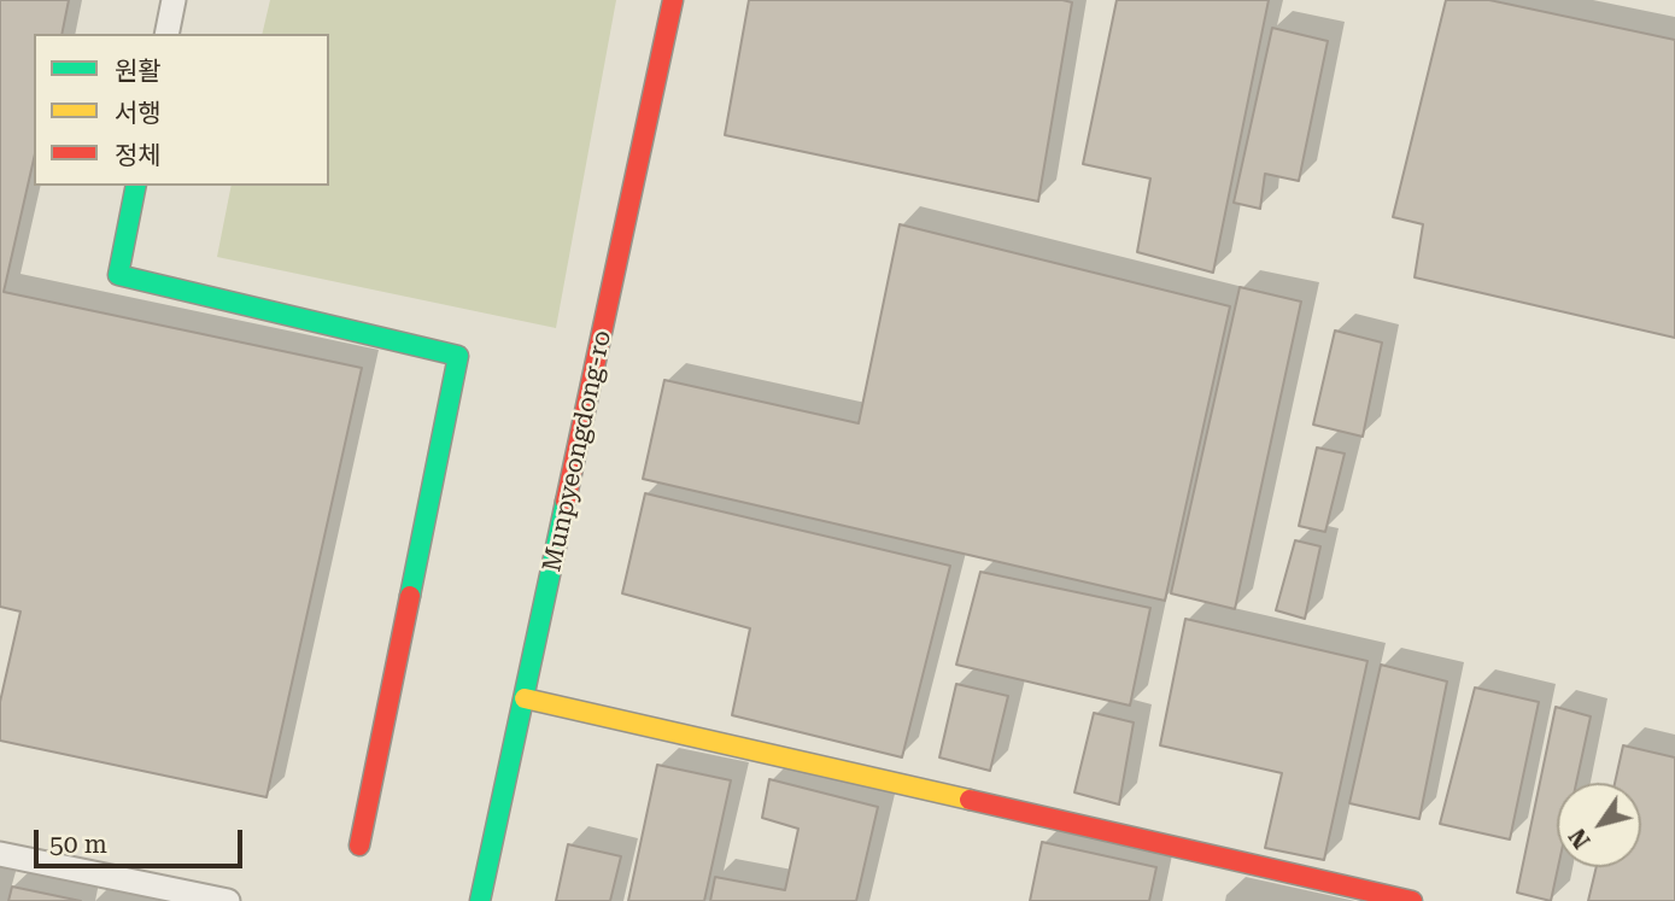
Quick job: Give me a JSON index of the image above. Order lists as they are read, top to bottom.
{
  "streets": {
    "street": ["Munpyeongdong-ro"]
  },
  "legend": ["원활", "서행", "정체"],
  "scale_bar": "50 m",
  "north": "bottom left"
}
